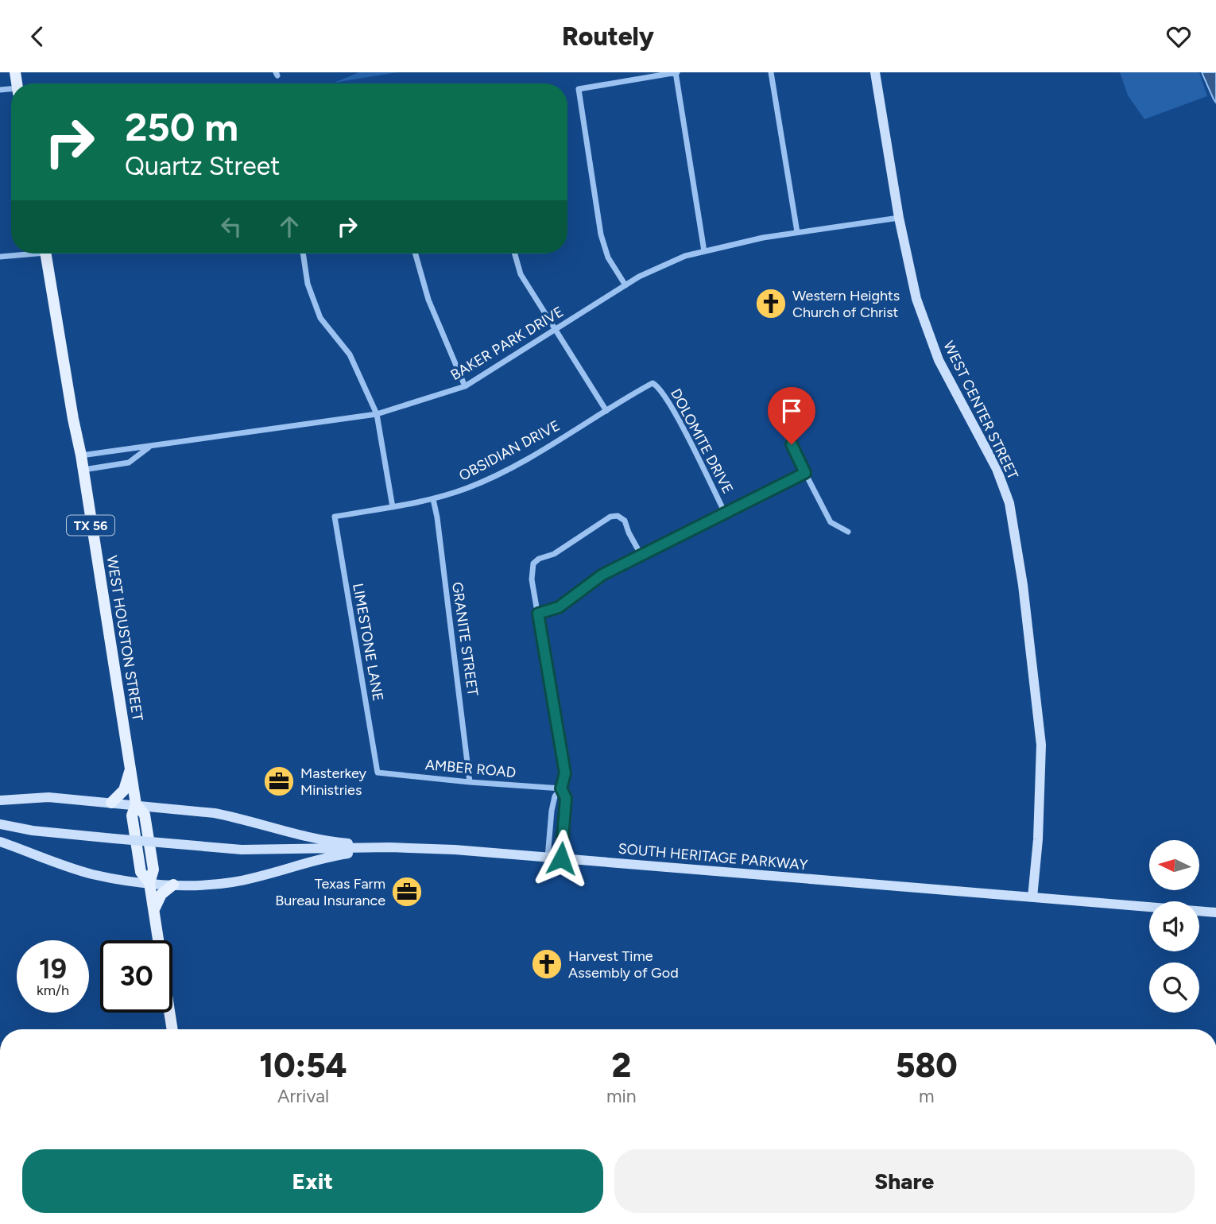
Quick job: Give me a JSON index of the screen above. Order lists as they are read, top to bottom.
{
  "streets": {
    "main road": [
      "WEST CENTER STREET",
      "TX 56",
      "WEST HOUSTON STREET",
      "SOUTH HERITAGE PARKWAY"
    ],
    "street": [
      "BAKER PARK DRIVE",
      "DOLOMITE DRIVE",
      "OBSIDIAN DRIVE",
      "GRANITE STREET",
      "LIMESTONE LANE",
      "AMBER ROAD"
    ]
  },
  "crossings": [
    ["BAKER PARK DRIVE", "WEST CENTER STREET"],
    ["BAKER PARK DRIVE", "WEST HOUSTON STREET"],
    ["WEST CENTER STREET", "SOUTH HERITAGE PARKWAY"],
    ["DOLOMITE DRIVE", "OBSIDIAN DRIVE"],
    ["OBSIDIAN DRIVE", "GRANITE STREET"],
    ["OBSIDIAN DRIVE", "LIMESTONE LANE"],
    ["GRANITE STREET", "AMBER ROAD"],
    ["LIMESTONE LANE", "AMBER ROAD"]
  ],
  "places": {
    "church": ["Western Heights Church of Christ", "Harvest Time Assembly of God"],
    "office": ["Masterkey Ministries", "Texas Farm Bureau Insurance"]
  },
  "north": "left",
  "page": {
    "header": "Routely",
    "turn": ["250 m", "Quartz Street"],
    "speed": "19 km/h",
    "limit": "30",
    "eta": [
      "10:54",
      "Arrival",
      "2",
      "min",
      "580",
      "m"
    ],
    "buttons": ["Exit", "Share"]
  }
}
